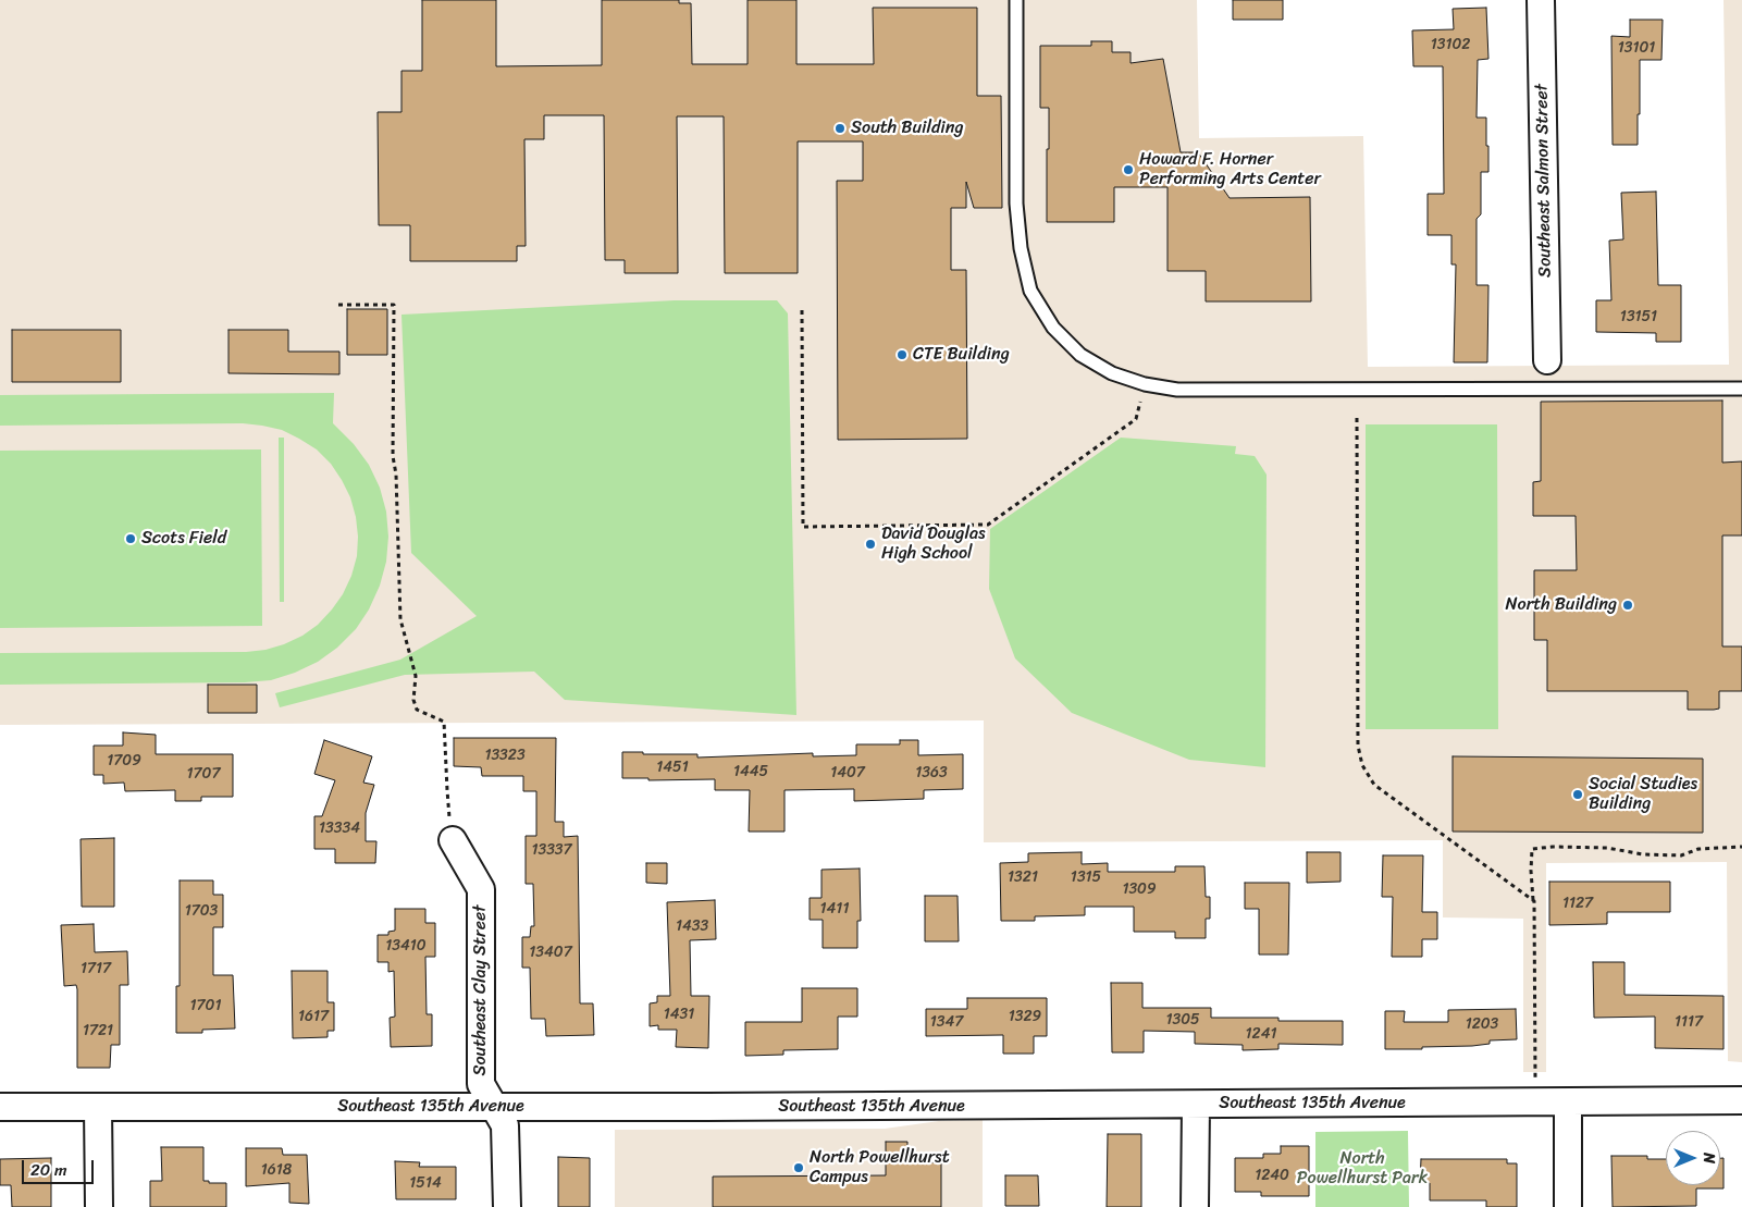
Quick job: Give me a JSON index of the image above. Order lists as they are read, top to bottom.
{
  "streets": {
    "street": ["Southeast Salmon Street", "Southeast Clay Street", "Southeast 135th Avenue"]
  },
  "crossings": [
    ["Southeast Clay Street", "Southeast 135th Avenue"]
  ],
  "parks": ["North Powellhurst Park"],
  "places": [
    "South Building",
    "Howard F. Horner Performing Arts Center",
    "CTE Building",
    "Scots Field",
    "David Douglas High School",
    "North Building",
    "Social Studies Building",
    "North Powellhurst Campus"
  ],
  "house_numbers": [
    "13102",
    "13101",
    "13151",
    "13323",
    "1709",
    "1451",
    "1445",
    "1407",
    "1363",
    "1707",
    "13334",
    "13337",
    "1321",
    "1315",
    "1309",
    "1127",
    "1411",
    "1703",
    "1433",
    "13410",
    "13407",
    "1717",
    "1701",
    "1431",
    "1617",
    "1329",
    "1305",
    "1347",
    "1117",
    "1203",
    "1721",
    "1241",
    "1618",
    "1240",
    "1514"
  ],
  "scale_bar": "20 m",
  "north": "right"
}
